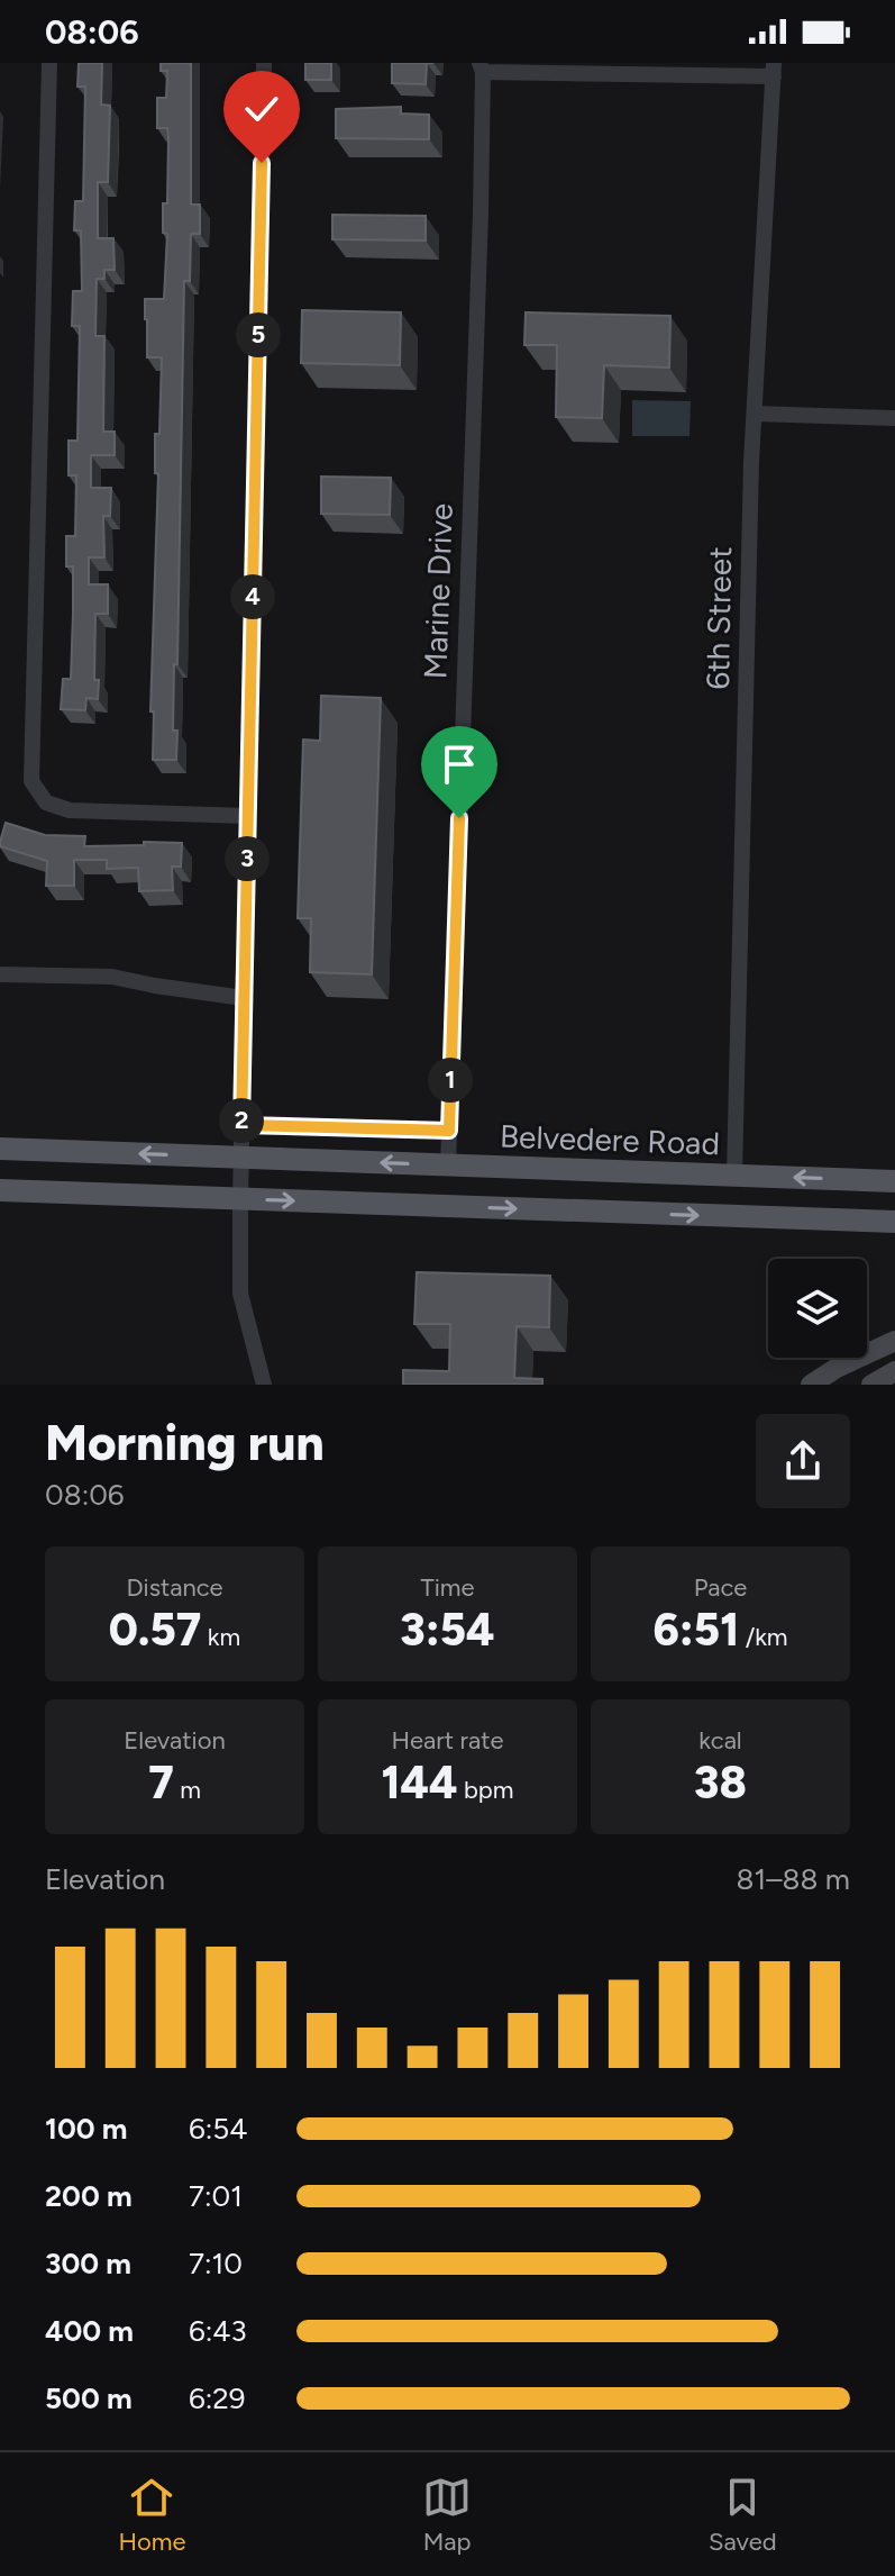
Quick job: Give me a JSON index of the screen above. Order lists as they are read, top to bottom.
{
  "streets": {
    "main road": ["Belvedere Road"],
    "street": ["Marine Drive", "6th Street"]
  },
  "crossings": [
    ["Marine Drive", "6th Street"],
    ["Marine Drive", "Belvedere Road"],
    ["6th Street", "Belvedere Road"]
  ],
  "page": {
    "status": "08:06",
    "pins": [
      "5",
      "4",
      "3",
      "1",
      "2"
    ],
    "heading": ["Morning run", "08:06"],
    "stats": [
      ["Distance", "0.57 km"],
      ["Time", "3:54"],
      ["Pace", "6:51 /km"],
      ["Elevation", "7 m"],
      ["Heart rate", "144 bpm"],
      ["kcal", "38"]
    ],
    "chart": ["Elevation", "81–88 m"],
    "list": [
      {
        "name": "100 m",
        "note": "6:54"
      },
      {
        "name": "200 m",
        "note": "7:01"
      },
      {
        "name": "300 m",
        "note": "7:10"
      },
      {
        "name": "400 m",
        "note": "6:43"
      },
      {
        "name": "500 m",
        "note": "6:29"
      }
    ],
    "tabs": ["Home", "Map", "Saved"]
  }
}
